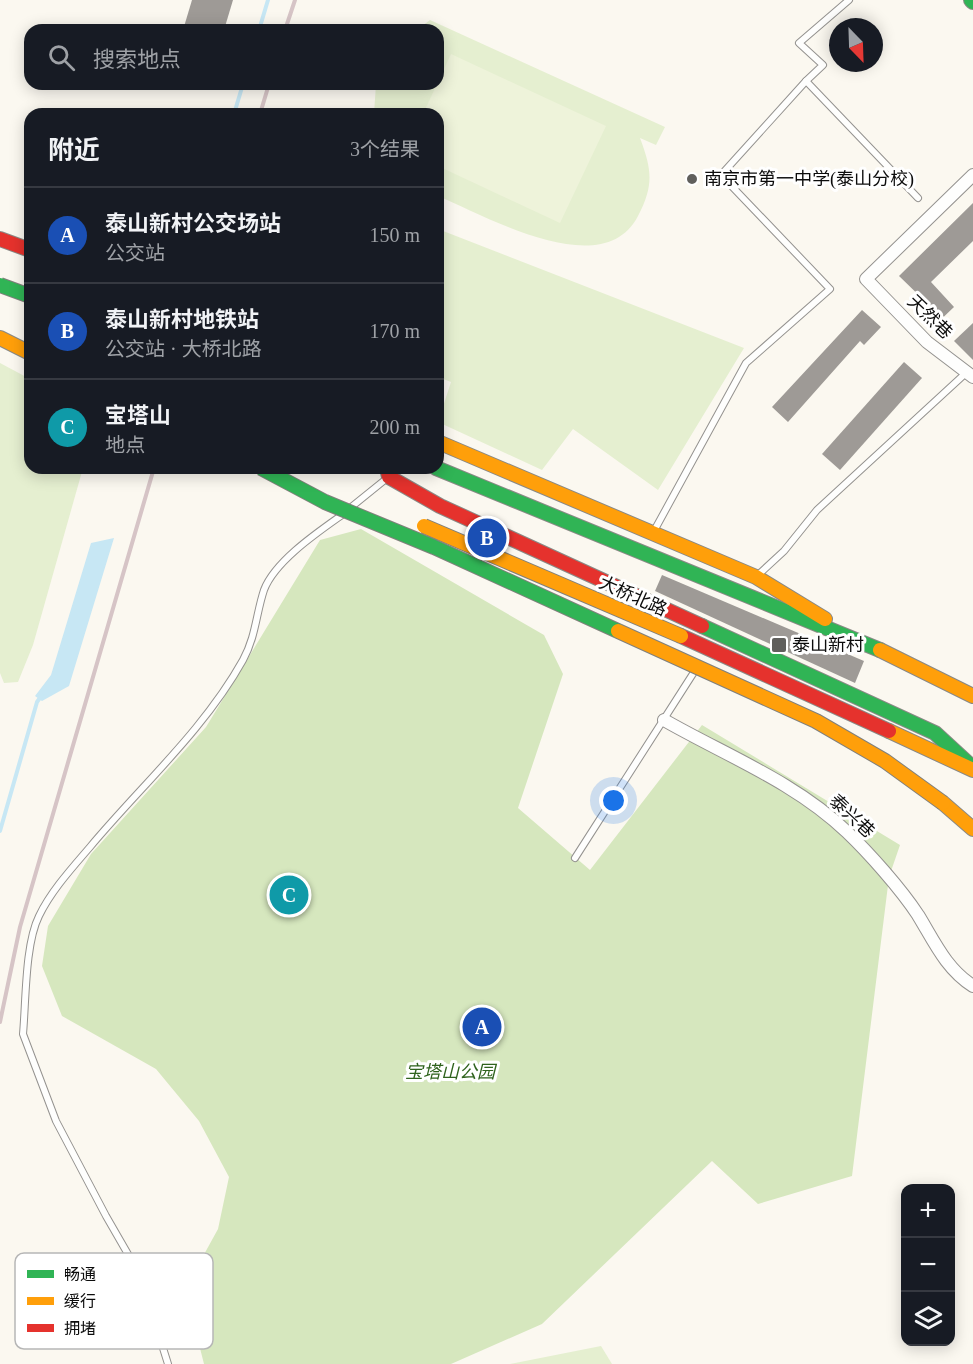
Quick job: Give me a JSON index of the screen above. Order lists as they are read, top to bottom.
{
  "streets": {
    "main road": ["大桥北路"],
    "street": ["天然巷", "泰兴巷"]
  },
  "parks": ["宝塔山公园"],
  "places": {
    "other": ["南京市第一中学(泰山分校)"],
    "transit": ["泰山新村"]
  },
  "legend": ["畅通", "缓行", "拥堵"],
  "north": "bottom right",
  "page": {
    "search": "搜索地点",
    "heading": ["附近", "3个结果"],
    "list": [
      {
        "mark": "A",
        "name": "泰山新村公交场站",
        "note": "公交站",
        "value": "150 m"
      },
      {
        "mark": "B",
        "name": "泰山新村地铁站",
        "note": "公交站 · 大桥北路",
        "value": "170 m"
      },
      {
        "mark": "C",
        "name": "宝塔山",
        "note": "地点",
        "value": "200 m"
      }
    ],
    "pins": ["B", "C", "A"],
    "map_buttons": ["+", "−"]
  }
}
